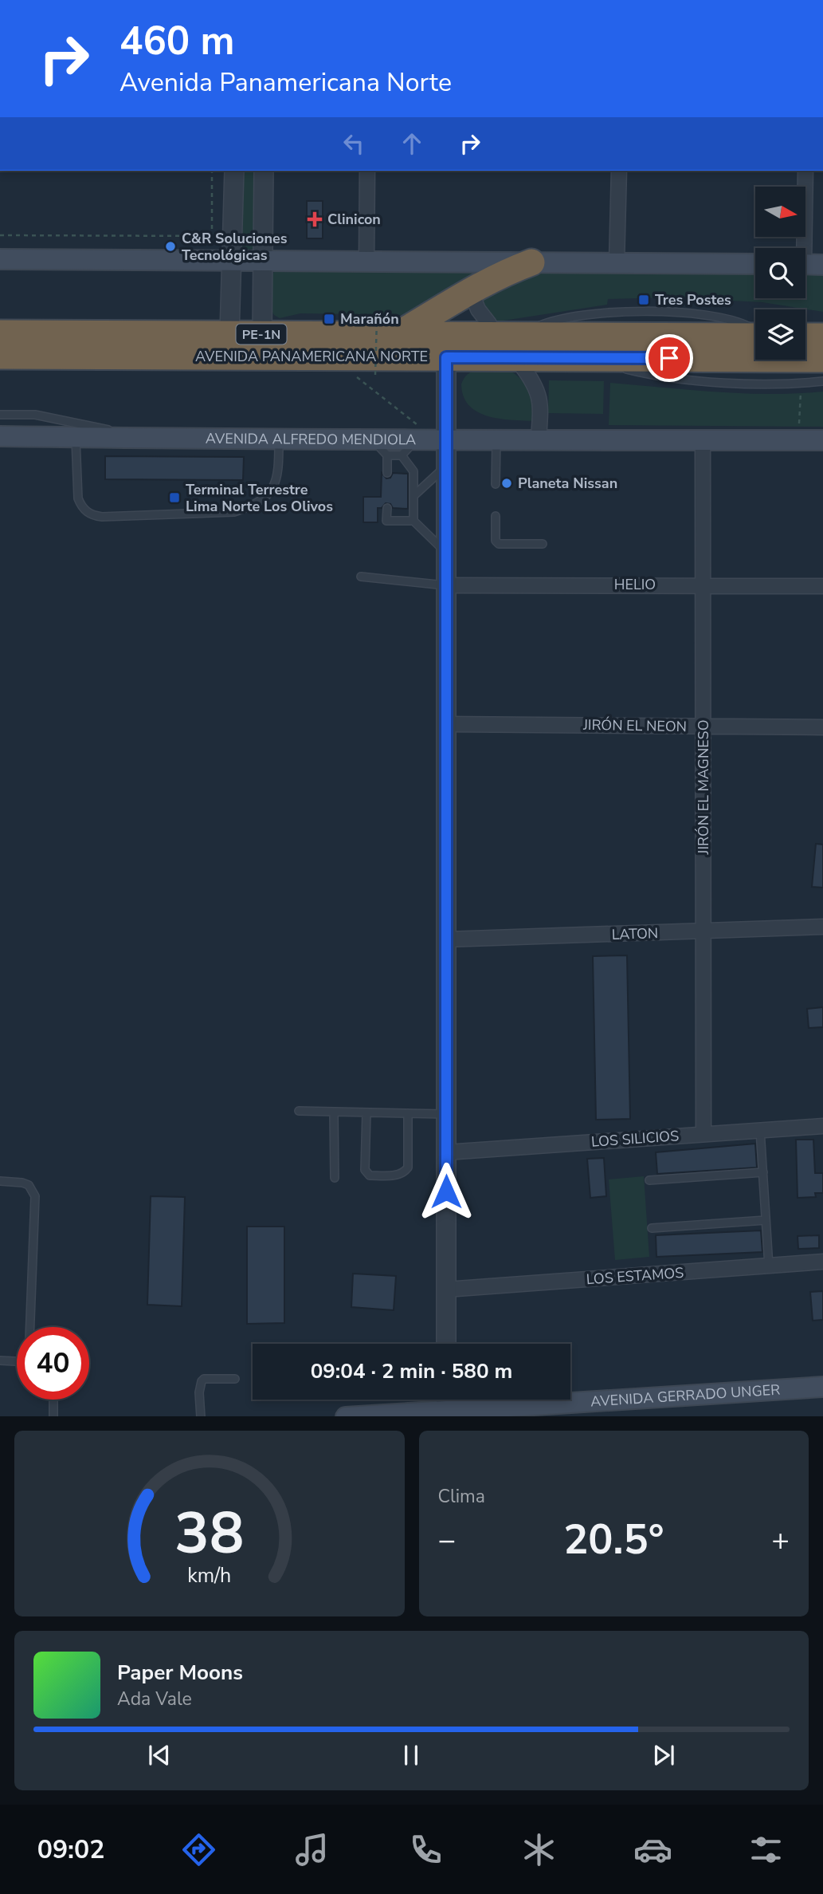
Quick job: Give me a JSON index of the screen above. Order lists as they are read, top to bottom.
{
  "streets": {
    "highway": ["PE-1N", "AVENIDA PANAMERICANA NORTE"],
    "main road": ["AVENIDA ALFREDO MENDIOLA", "AVENIDA GERRADO UNGER"],
    "street": [
      "HELIO",
      "JIRÓN EL NEON",
      "JIRÓN EL MAGNESO",
      "LATON",
      "LOS SILICIOS",
      "LOS ESTAMOS"
    ]
  },
  "crossings": [
    ["AVENIDA ALFREDO MENDIOLA", "JIRÓN EL MAGNESO"],
    ["HELIO", "JIRÓN EL MAGNESO"],
    ["JIRÓN EL NEON", "JIRÓN EL MAGNESO"],
    ["JIRÓN EL MAGNESO", "LATON"],
    ["JIRÓN EL MAGNESO", "LOS SILICIOS"]
  ],
  "places": {
    "health": ["Clinicon"],
    "other": ["C&R Soluciones Tecnológicas", "Planeta Nissan"],
    "transit": ["Tres Postes", "Marañón", "Terminal Terrestre Lima Norte Los Olivos"]
  },
  "north": "right",
  "page": {
    "turn": ["460 m", "Avenida Panamericana Norte"],
    "limit": "40",
    "trip": "09:04 · 2 min · 580 m",
    "tile": "Clima",
    "heat": ["−", "20.5°", "+"],
    "song": ["Paper Moons", "Ada Vale"],
    "tabs": "09:02",
    "gauge": ["38", "km/h"]
  }
}
